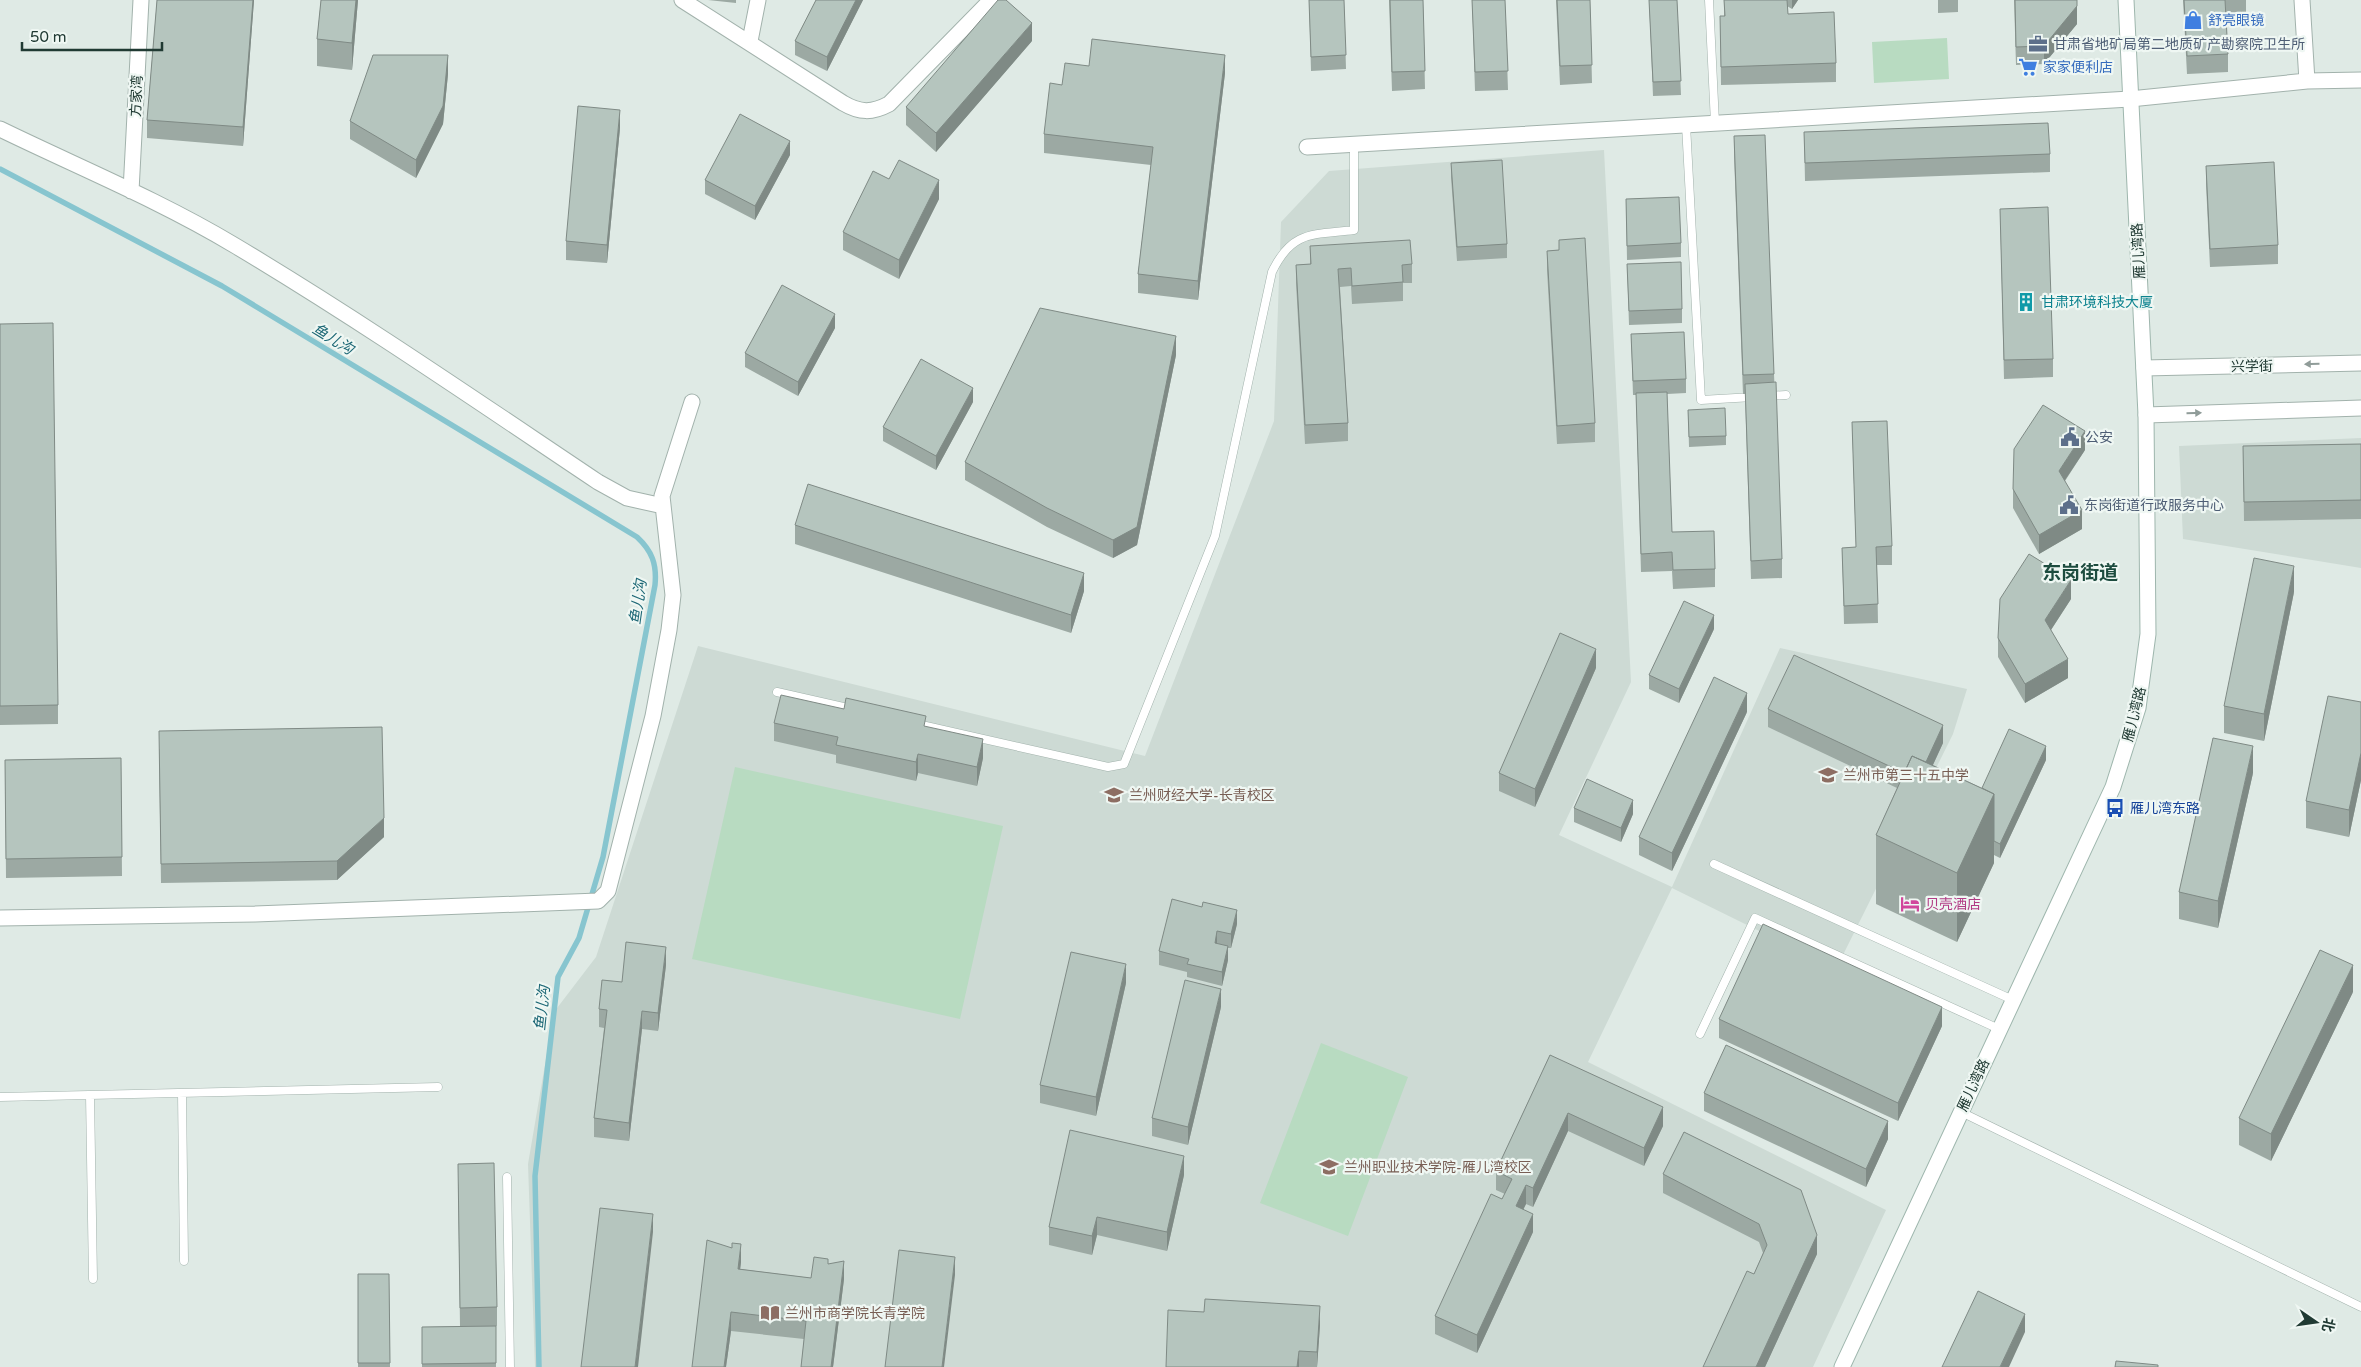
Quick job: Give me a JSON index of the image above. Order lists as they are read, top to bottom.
{
  "streets": {
    "street": ["方家湾", "雁儿湾路", "兴学街"]
  },
  "crossings": [
    ["雁儿湾路", "兴学街"]
  ],
  "districts": ["东岗街道"],
  "water": ["鱼儿沟"],
  "places": {
    "shop": ["舒亮眼镜"],
    "office": ["甘肃省地矿局第二地质矿产勘察院卫生所"],
    "supermarket": ["家家便利店"],
    "building": ["甘肃环境科技大厦"],
    "public building": ["公安", "东岗街道行政服务中心"],
    "school or university": ["兰州市第三十五中学", "兰州财经大学-长青校区", "兰州职业技术学院-雁儿湾校区"],
    "bus stop": ["雁儿湾东路"],
    "hotel": ["贝壳酒店"],
    "library": ["兰州市商学院长青学院"]
  },
  "scale_bar": "50 m",
  "north": "right"
}
